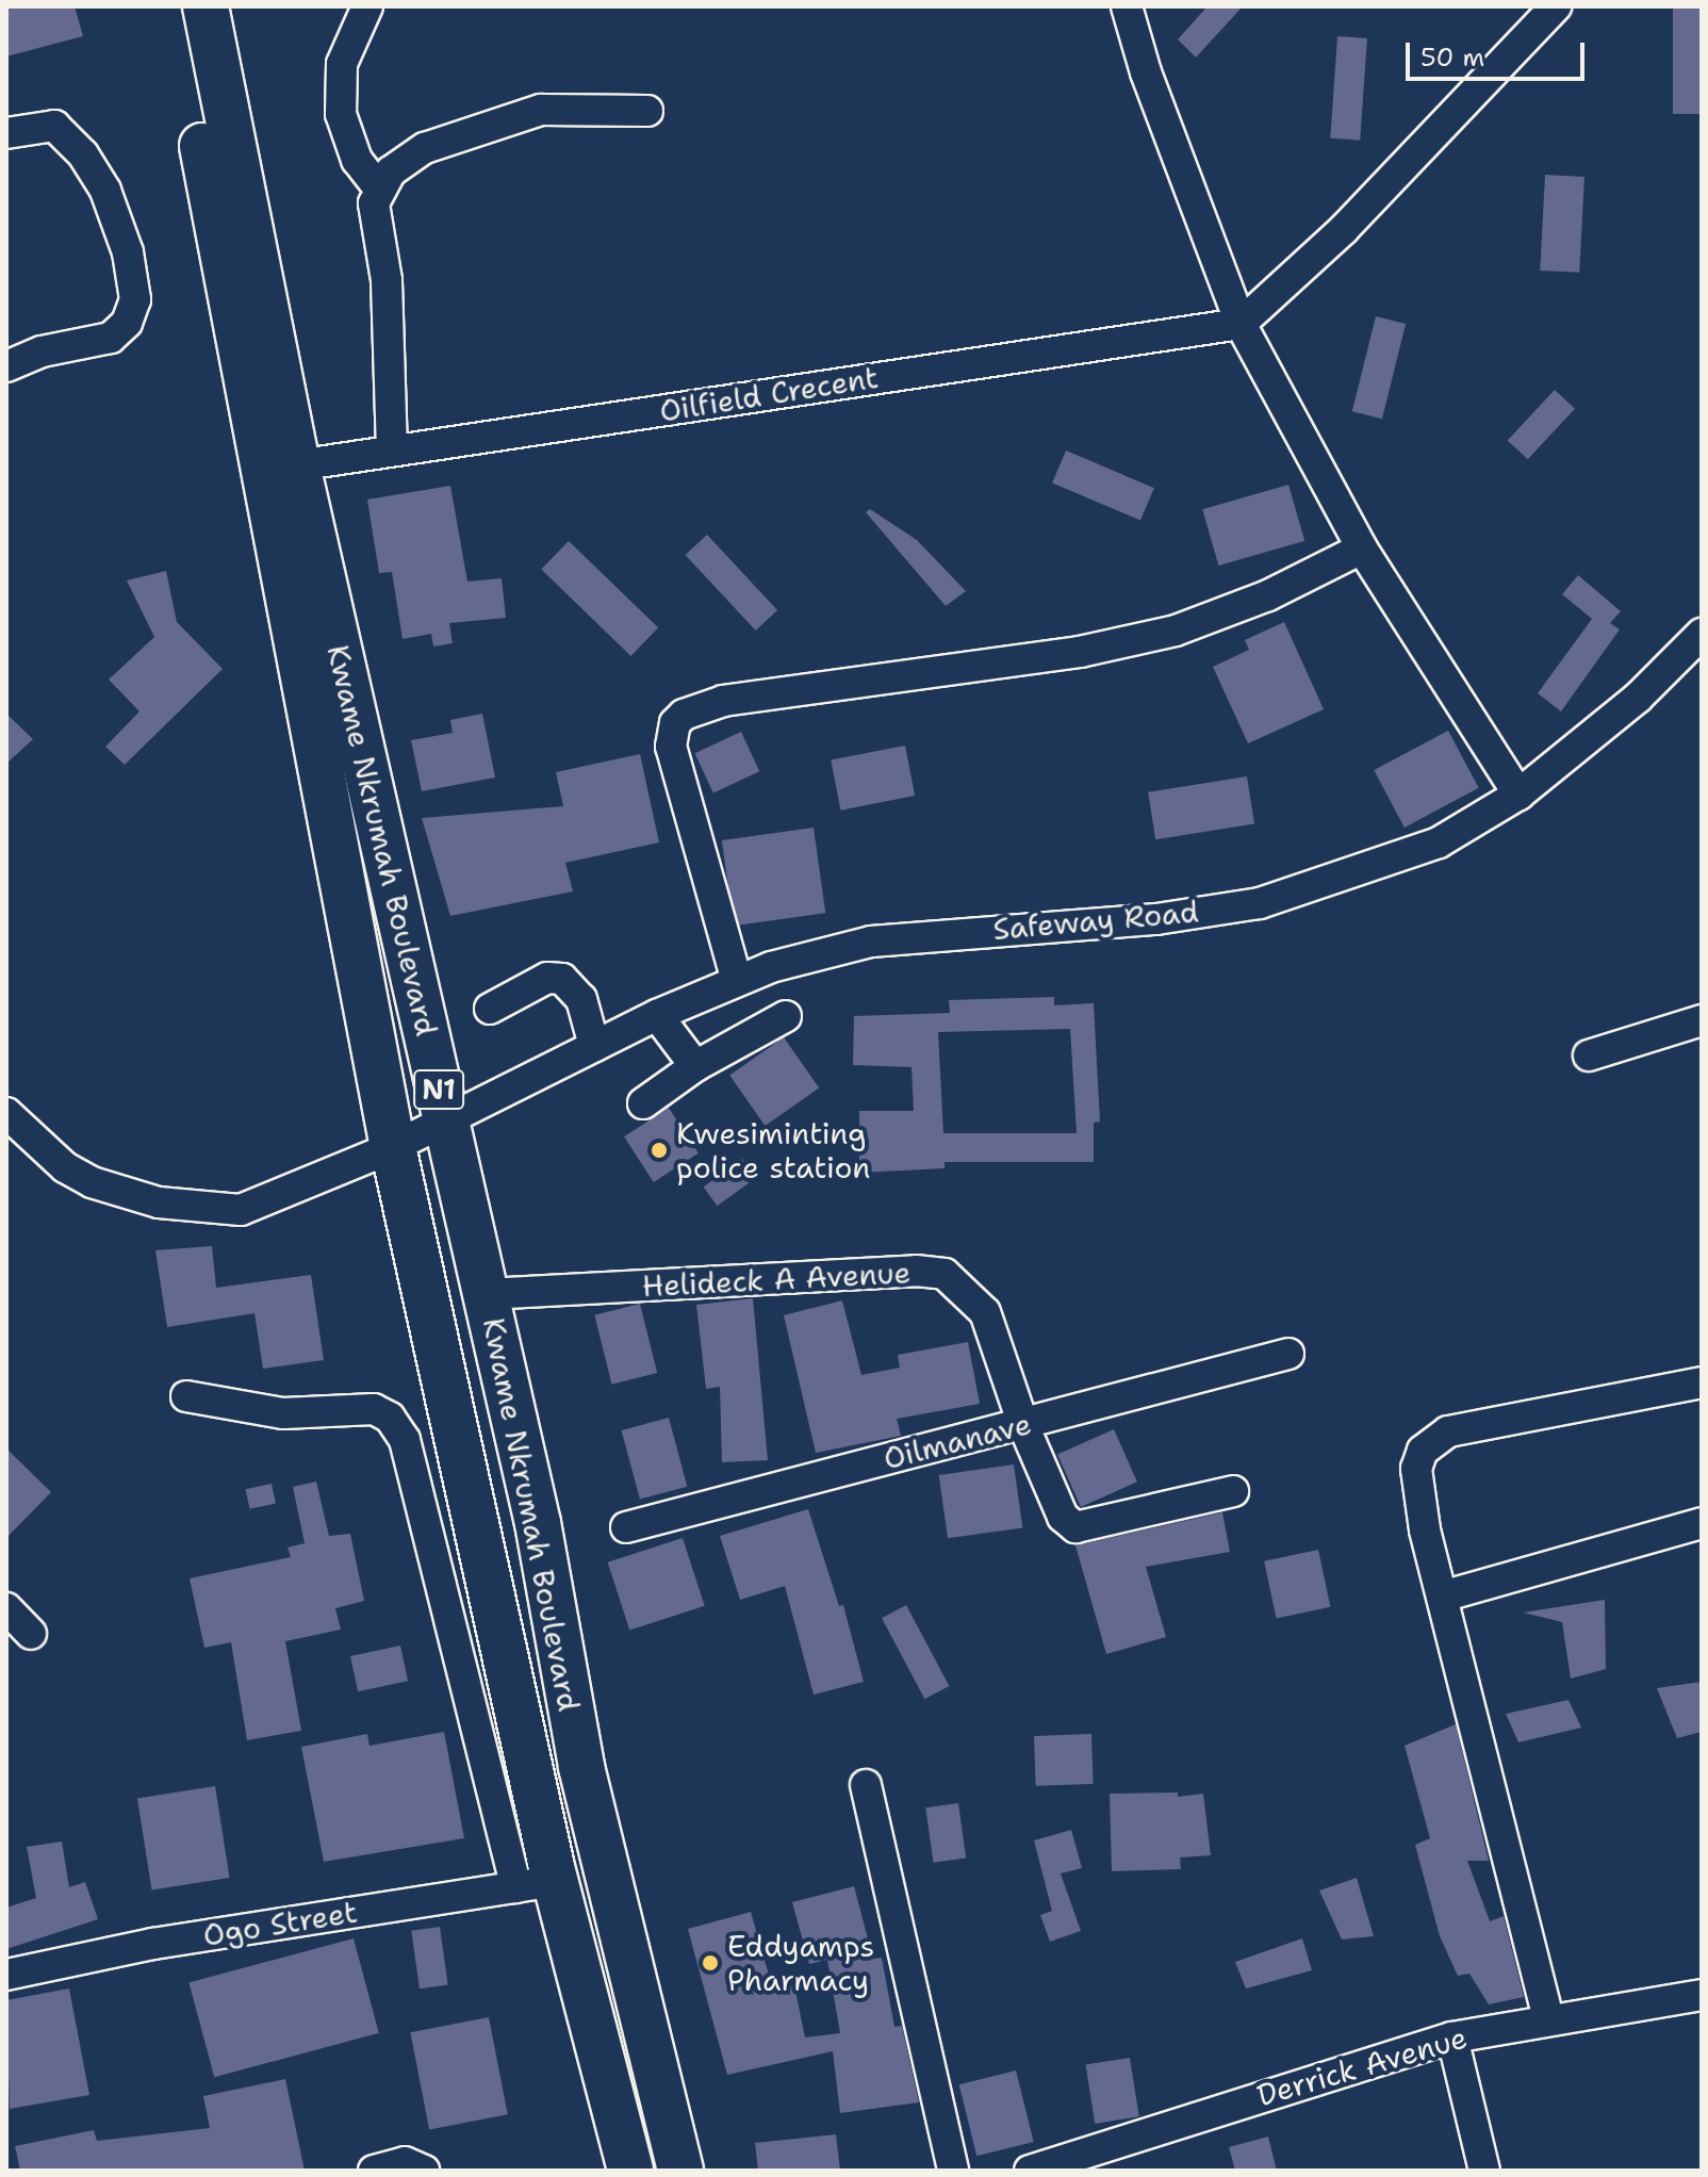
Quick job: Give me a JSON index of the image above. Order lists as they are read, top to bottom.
{
  "streets": {
    "highway": ["Kwame Nkrumah Boulevard", "N1"],
    "street": [
      "Oilfield Crecent",
      "Safeway Road",
      "Helideck A Avenue",
      "Oilmanave",
      "Ogo Street",
      "Derrick Avenue"
    ]
  },
  "crossings": [
    ["Oilfield Crecent", "Kwame Nkrumah Boulevard"],
    ["Kwame Nkrumah Boulevard", "Safeway Road"],
    ["Kwame Nkrumah Boulevard", "Helideck A Avenue"],
    ["Kwame Nkrumah Boulevard", "Ogo Street"],
    ["Helideck A Avenue", "Oilmanave"]
  ],
  "places": ["Kwesiminting police station", "Eddyamps Pharmacy"],
  "scale_bar": "50 m"
}
